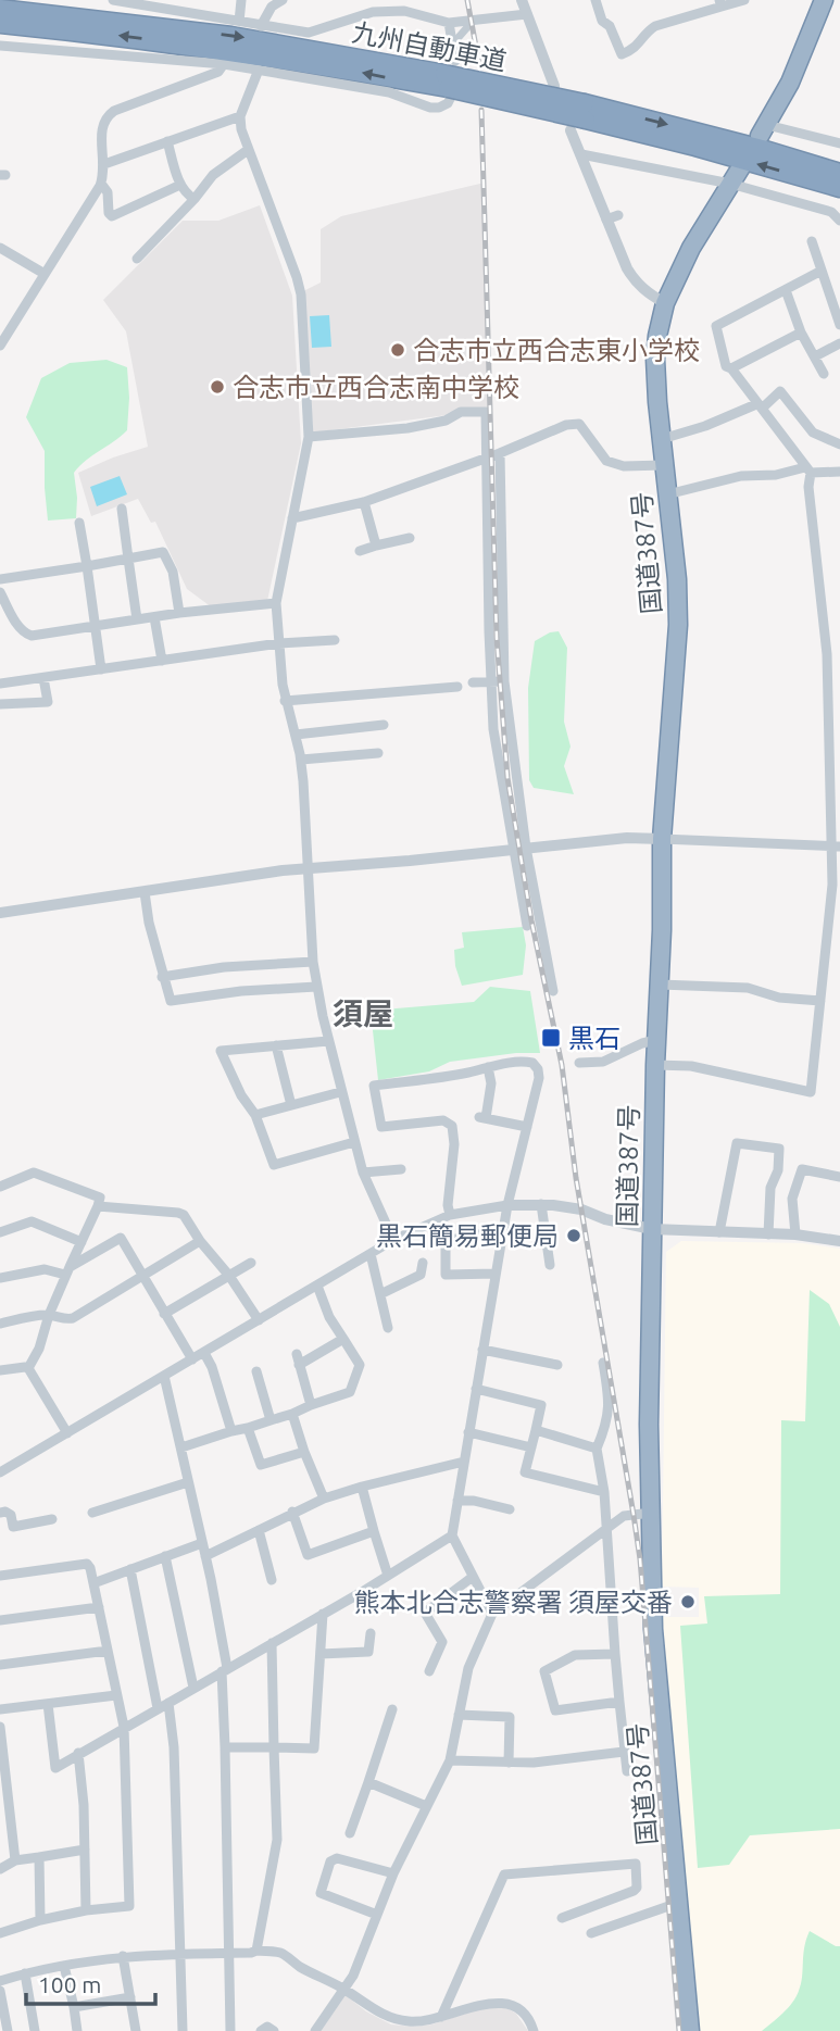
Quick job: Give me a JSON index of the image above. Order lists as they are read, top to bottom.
{
  "streets": {
    "highway": ["九州自動車道", "国道387号"]
  },
  "districts": ["須屋"],
  "places": {
    "other": [
      "合志市立西合志東小学校",
      "合志市立西合志南中学校",
      "黒石簡易郵便局",
      "熊本北合志警察署 須屋交番"
    ],
    "transit": ["黒石"]
  },
  "scale_bar": "100 m"
}
